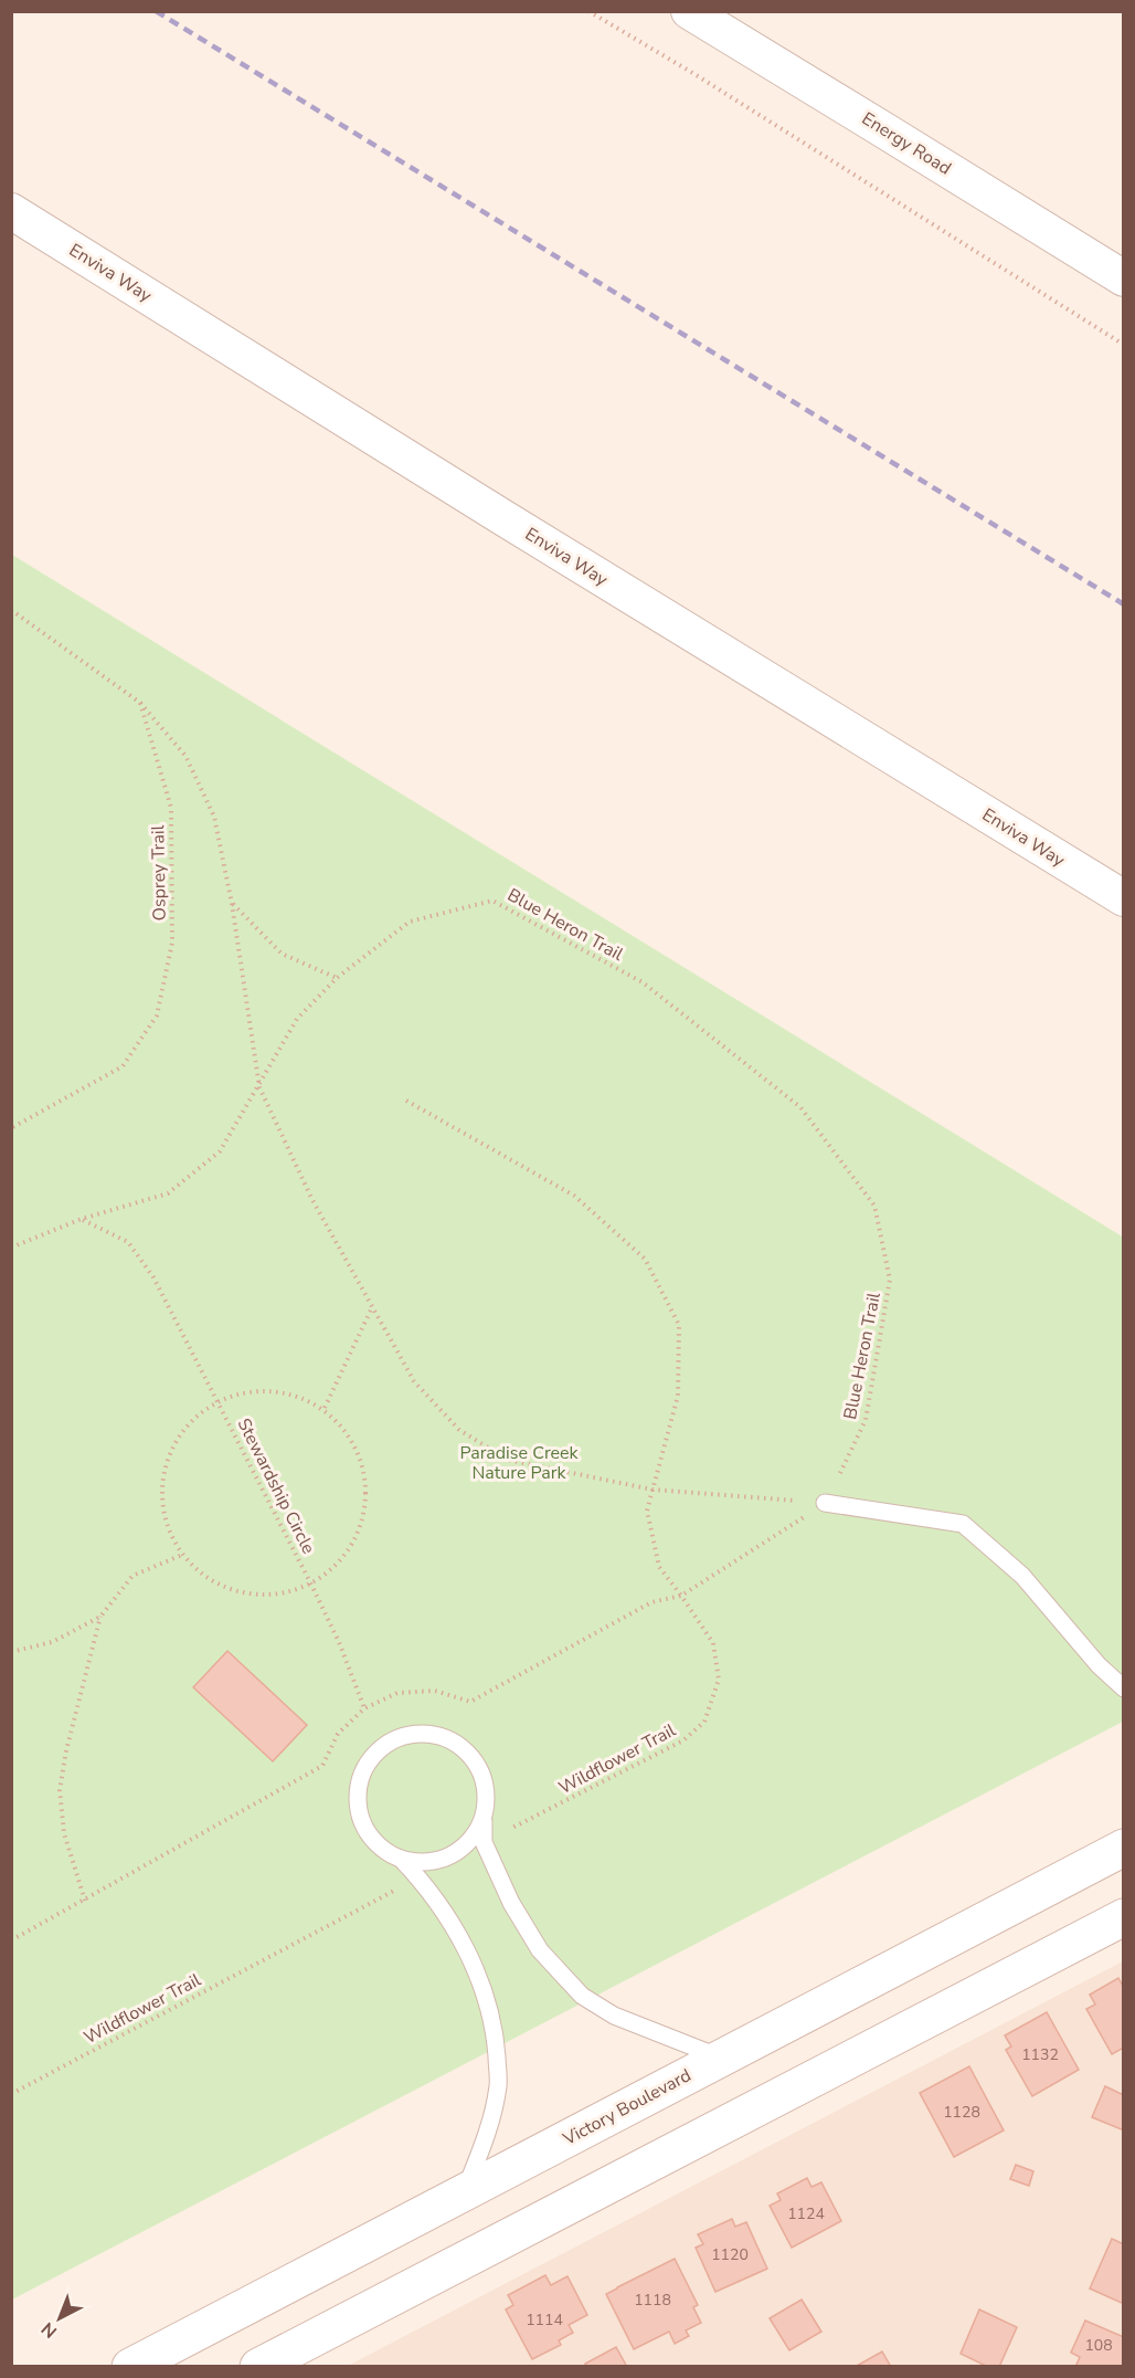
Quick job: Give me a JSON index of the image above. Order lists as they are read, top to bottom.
{
  "streets": {
    "main road": ["Victory Boulevard"],
    "street": ["Energy Road", "Enviva Way"],
    "path": [
      "Osprey Trail",
      "Blue Heron Trail",
      "Stewardship Circle",
      "Wildflower Trail"
    ]
  },
  "crossings": [
    ["Blue Heron Trail", "Stewardship Circle"]
  ],
  "parks": ["Paradise Creek Nature Park"],
  "house_numbers": [
    "1132",
    "1128",
    "1124",
    "1120",
    "1118",
    "1114",
    "108"
  ],
  "north": "bottom left"
}
